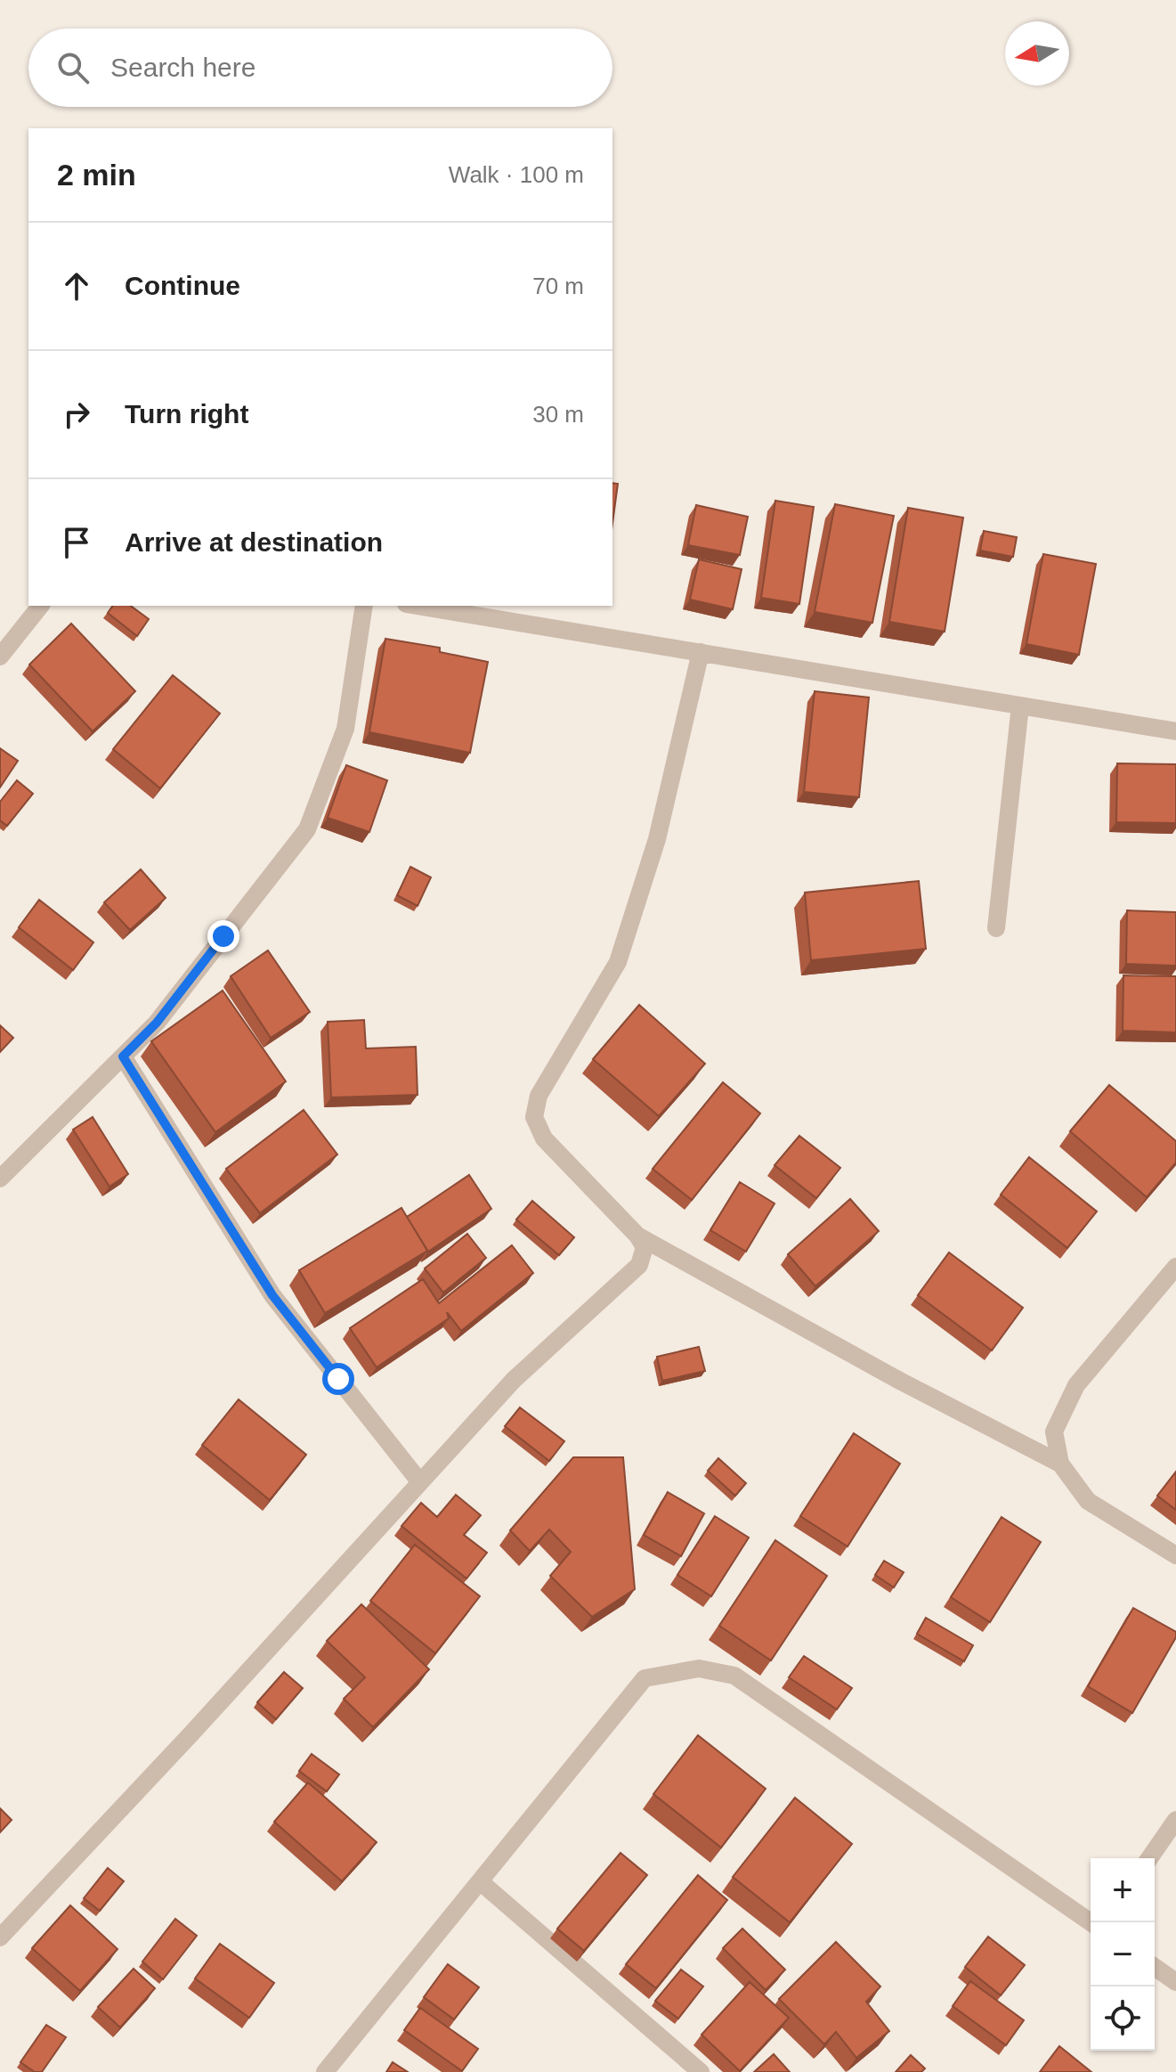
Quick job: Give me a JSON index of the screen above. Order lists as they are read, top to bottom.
{
  "north": "left",
  "page": {
    "search": "Search here",
    "heading": ["2 min", "Walk · 100 m"],
    "list": [
      ["Continue", "70 m"],
      ["Turn right", "30 m"],
      "Arrive at destination"
    ],
    "map_buttons": ["+", "−"]
  }
}
